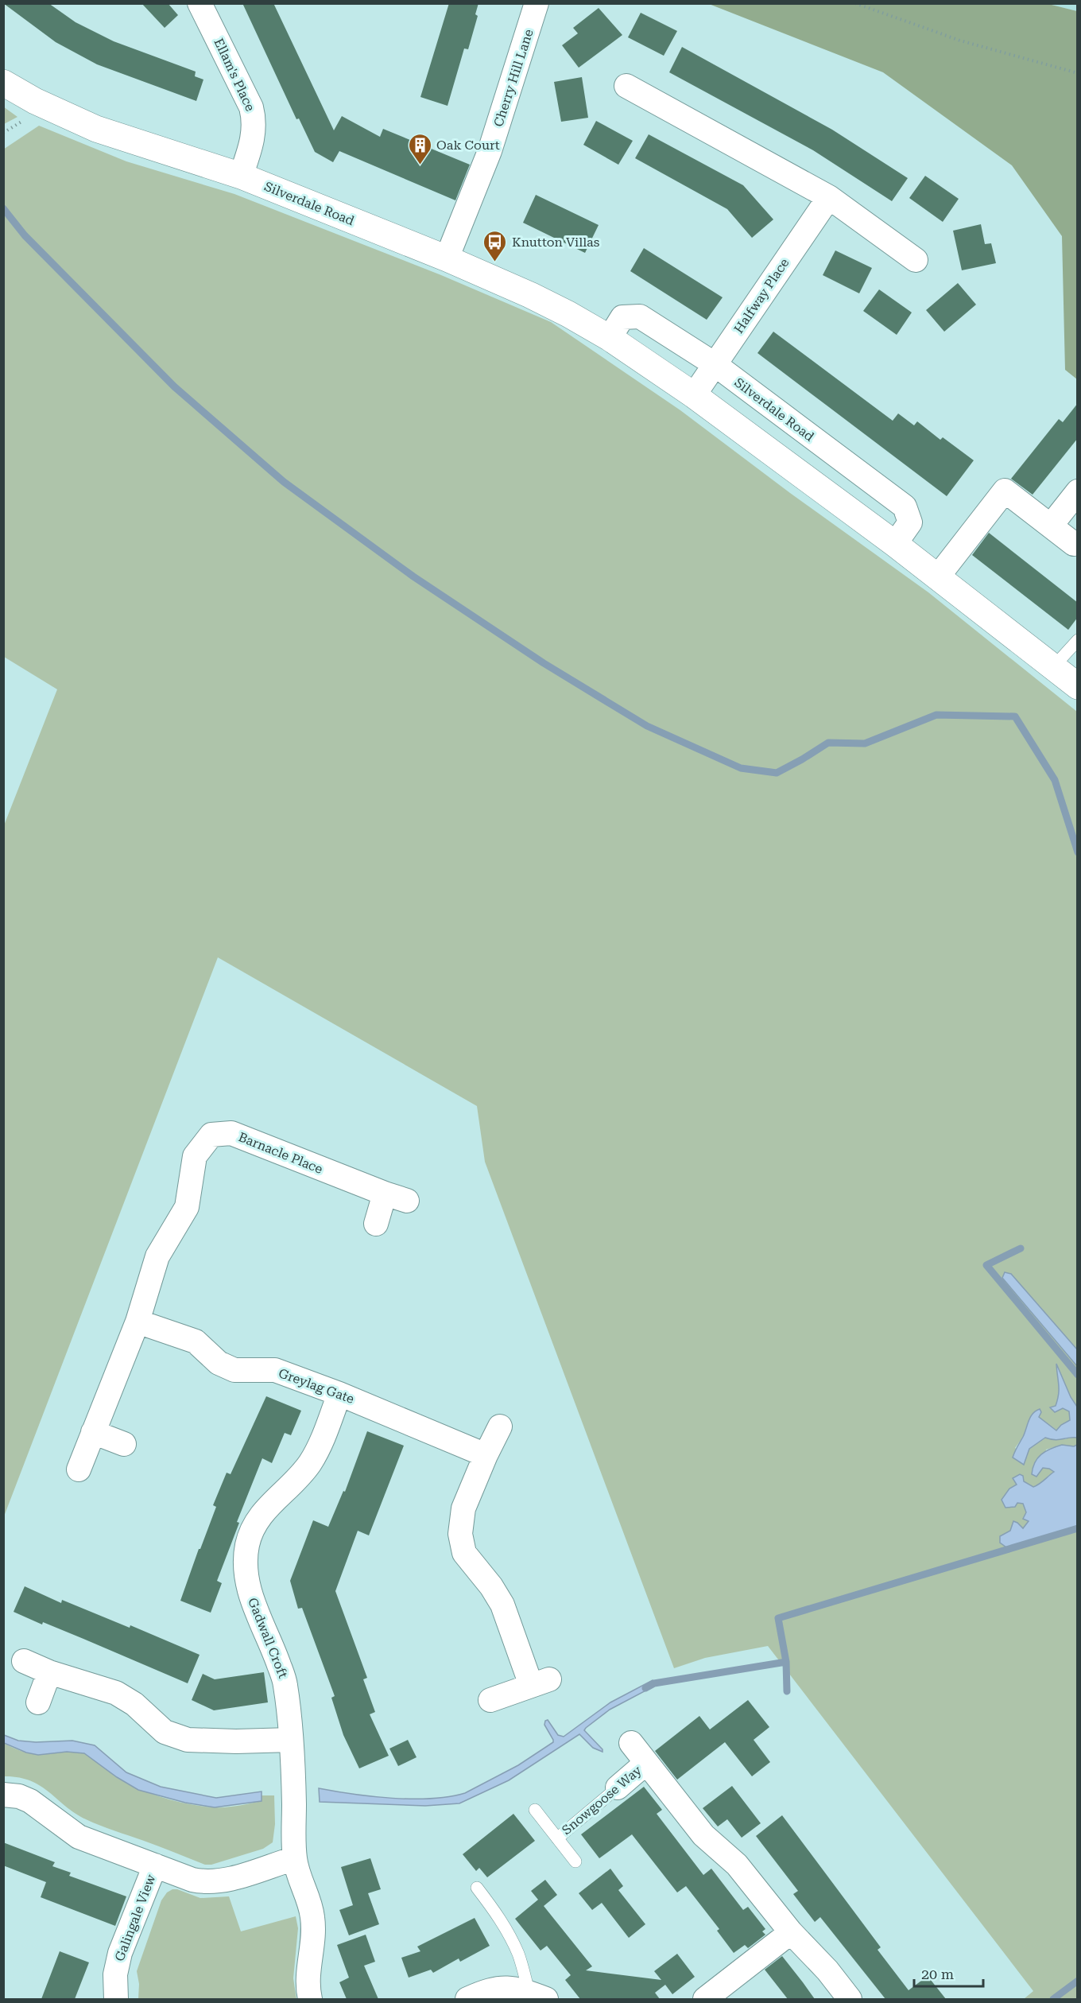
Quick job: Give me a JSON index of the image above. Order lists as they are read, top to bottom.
{
  "streets": {
    "main road": ["Silverdale Road"],
    "street": [
      "Ellam's Place",
      "Cherry Hill Lane",
      "Halfway Place",
      "Barnacle Place",
      "Greylag Gate",
      "Gadwall Croft",
      "Snowgoose Way",
      "Galingale View"
    ]
  },
  "crossings": [
    ["Ellam's Place", "Silverdale Road"],
    ["Cherry Hill Lane", "Silverdale Road"],
    ["Silverdale Road", "Halfway Place"],
    ["Barnacle Place", "Greylag Gate"],
    ["Greylag Gate", "Gadwall Croft"],
    ["Gadwall Croft", "Galingale View"]
  ],
  "places": {
    "building": ["Oak Court"],
    "bus stop": ["Knutton Villas"]
  },
  "scale_bar": "20 m"
}
